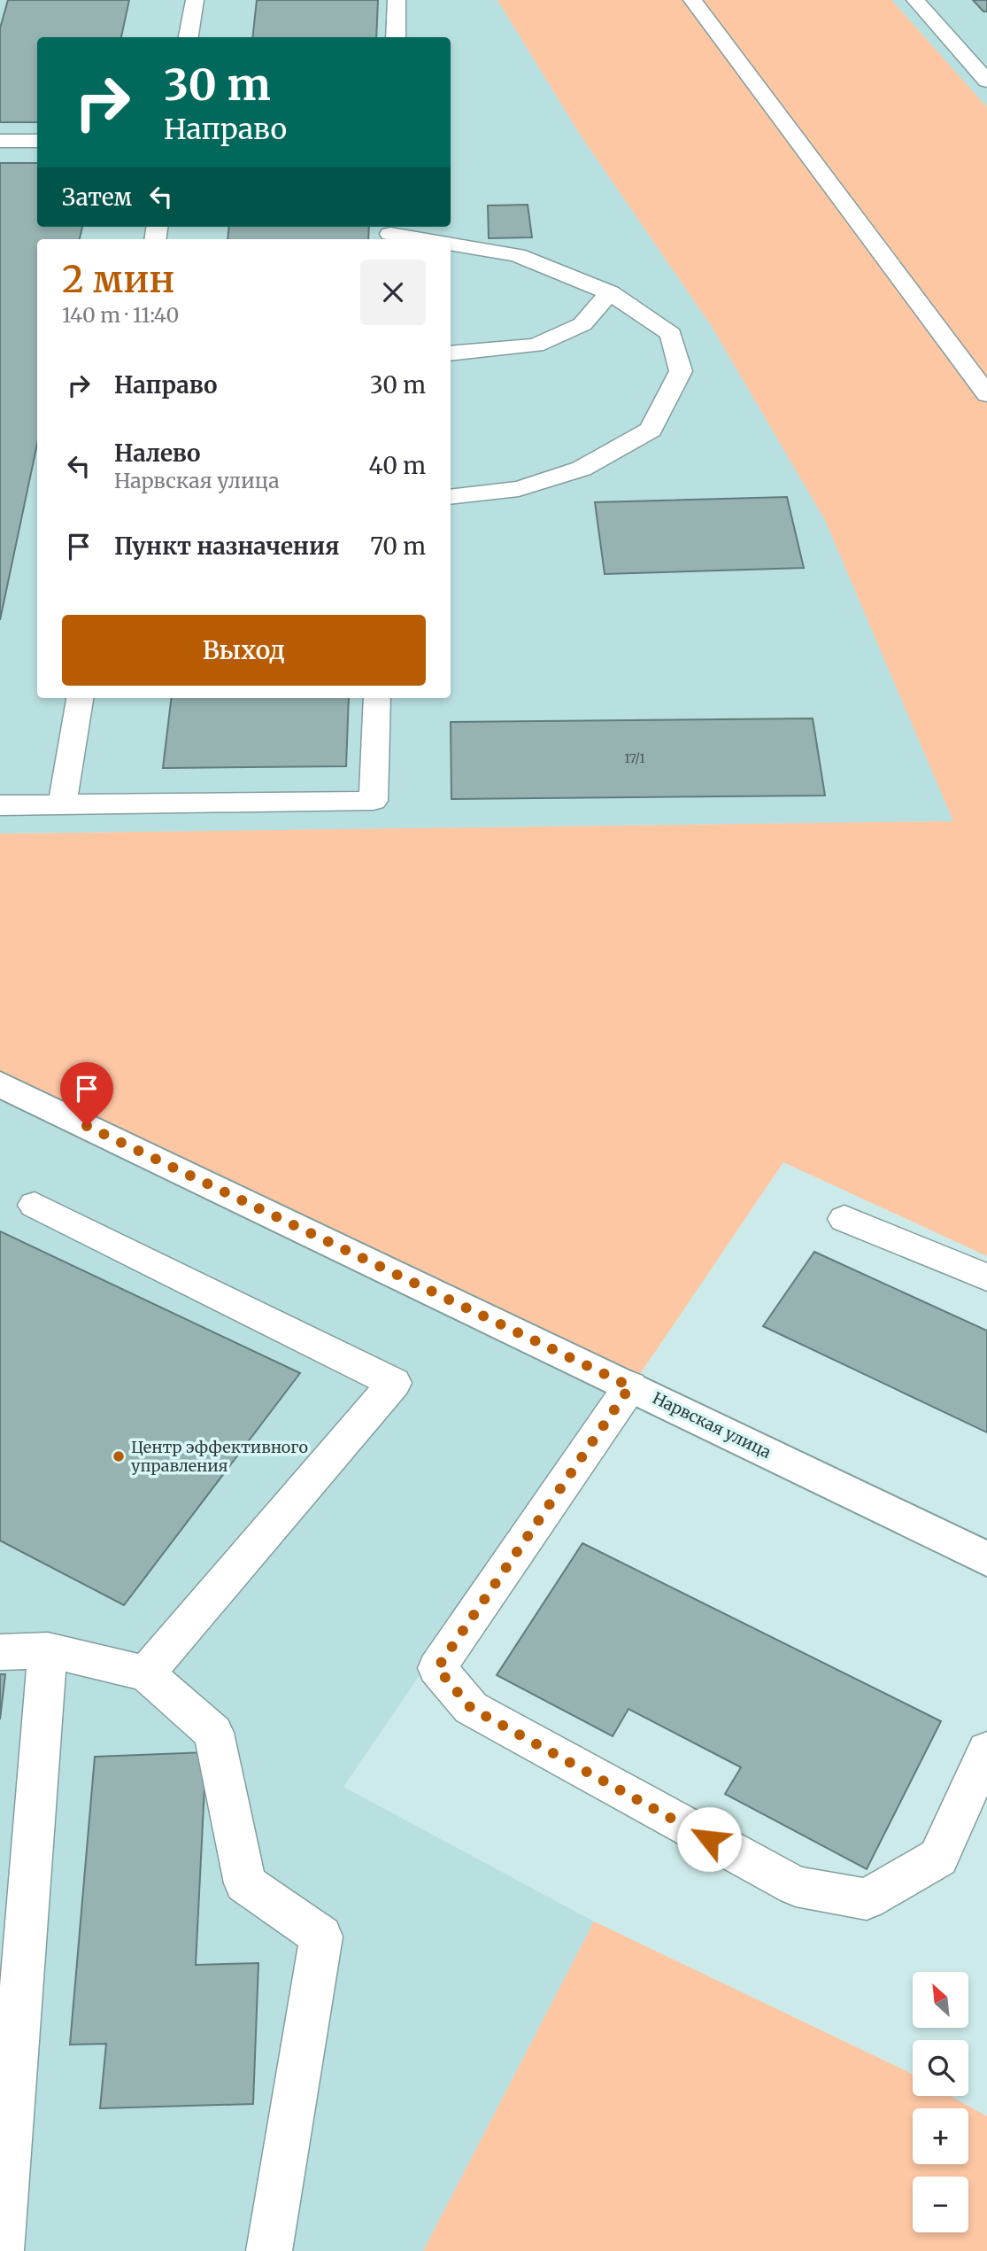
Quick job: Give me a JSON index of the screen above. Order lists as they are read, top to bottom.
{
  "streets": {
    "street": ["Нарвская улица"]
  },
  "places": ["Центр эффективного управления"],
  "house_numbers": ["17/1"],
  "north": "top left",
  "page": {
    "turn": ["30 m", "Направо"],
    "then": "Затем",
    "heading": ["2 мин", "140 m · 11:40"],
    "list": [
      {
        "name": "Направо",
        "value": "30 m"
      },
      {
        "name": "Налево",
        "note": "Нарвская улица",
        "value": "40 m"
      },
      {
        "name": "Пункт назначения",
        "value": "70 m"
      }
    ],
    "buttons": "Выход",
    "map_buttons": ["+", "−"]
  }
}
